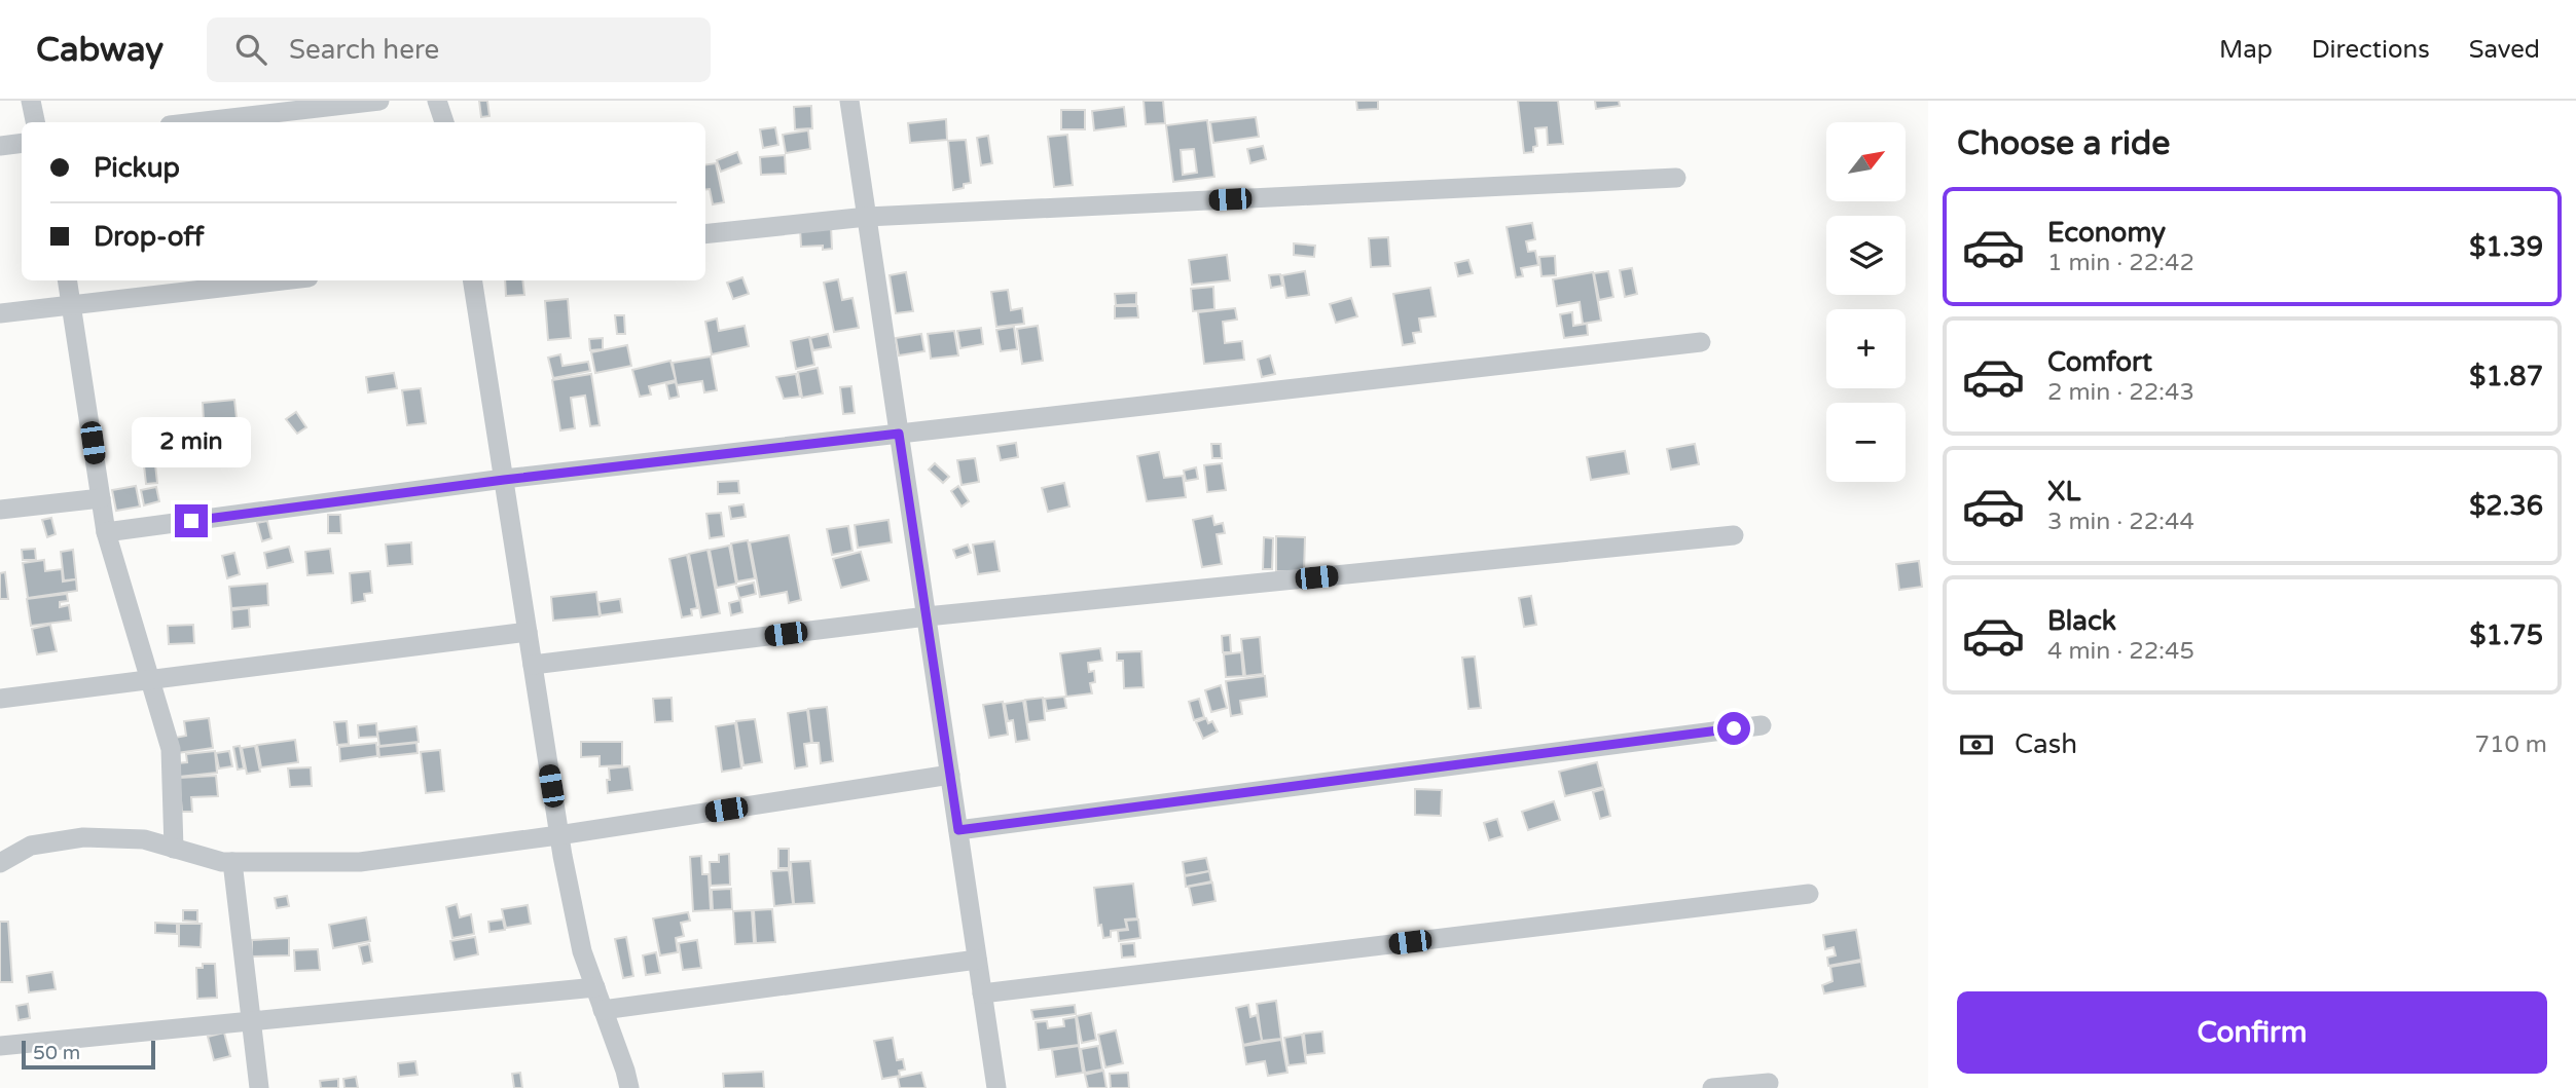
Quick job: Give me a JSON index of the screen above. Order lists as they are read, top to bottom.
{
  "scale_bar": "50 m",
  "north": "top right",
  "page": {
    "header": "Cabway",
    "search": "Search here",
    "nav": ["Map", "Directions", "Saved"],
    "heading": "Choose a ride",
    "map_buttons": ["+", "−"],
    "banner": ["Pickup", "Drop-off"],
    "list": [
      {
        "name": "Economy",
        "note": "1 min · 22:42",
        "value": "$1.39"
      },
      {
        "name": "Comfort",
        "note": "2 min · 22:43",
        "value": "$1.87"
      },
      {
        "name": "XL",
        "note": "3 min · 22:44",
        "value": "$2.36"
      },
      {
        "name": "Black",
        "note": "4 min · 22:45",
        "value": "$1.75"
      }
    ],
    "bubble": "2 min",
    "pay": ["Cash", "710 m"],
    "buttons": "Confirm",
    "scale": "50 m"
  }
}
